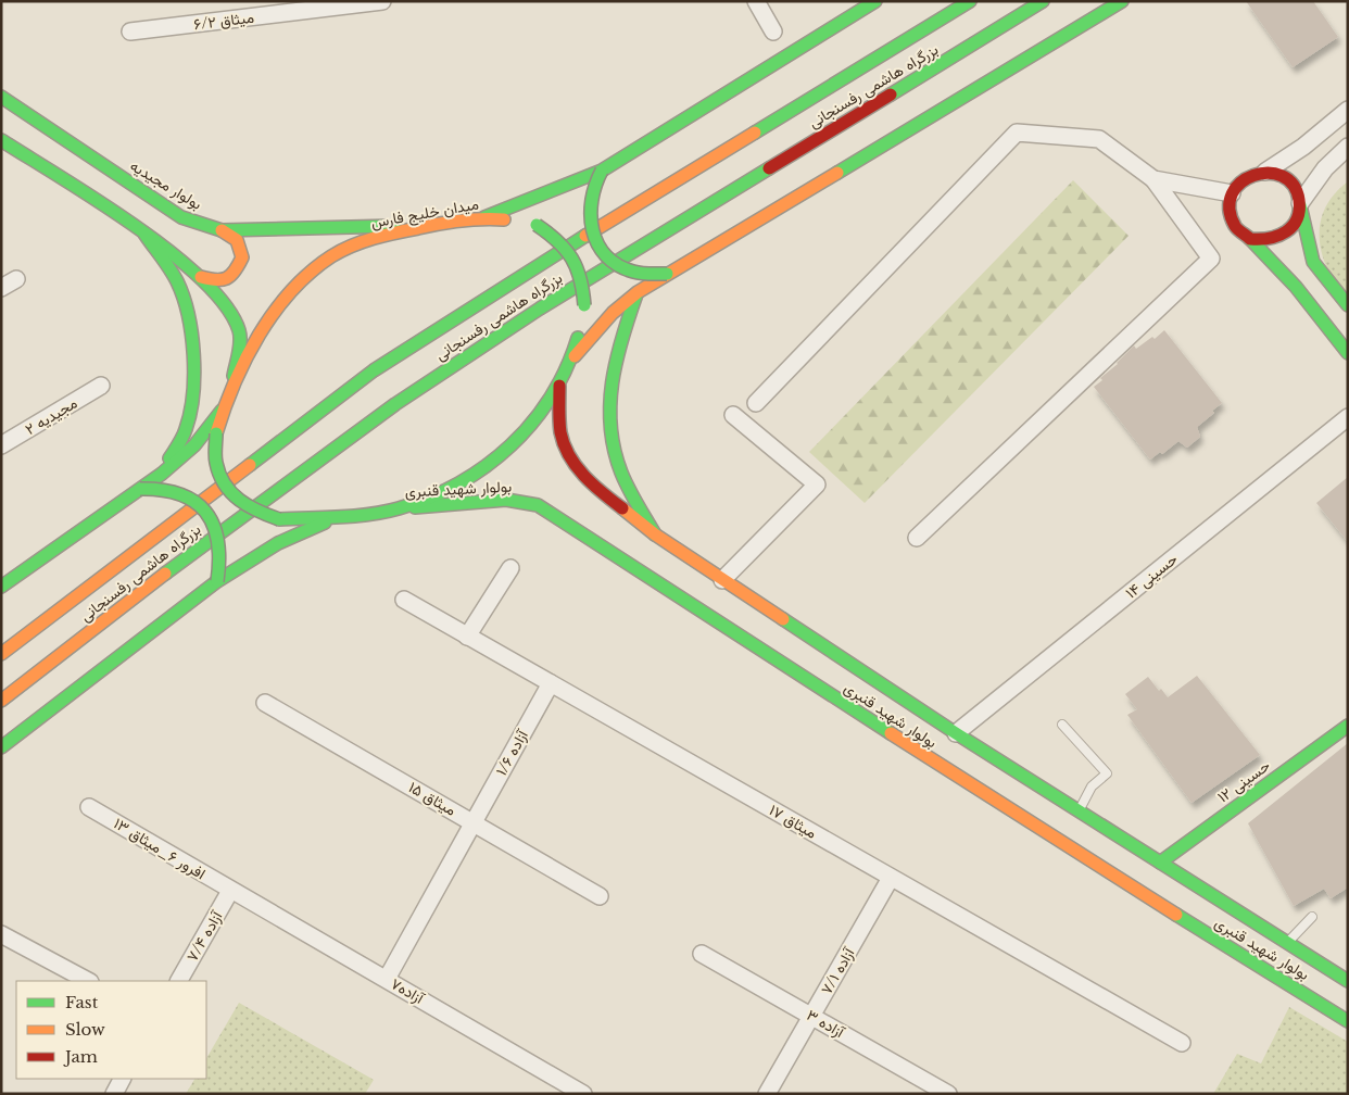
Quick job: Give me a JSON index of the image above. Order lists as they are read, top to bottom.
{
  "streets": {
    "main road": [
      "بزرگراه هاشمی رفسنجانی",
      "بولوار مجیدیه",
      "میدان خلیج فارس",
      "بولوار شهید قنبری",
      "حسینی ۱۲"
    ],
    "street": [
      "میثاق ۶/۲",
      "مجیدیه ۲",
      "حسینی ۱۴",
      "آزاده ۱/۶",
      "میثاق ۱۵",
      "میثاق ۱۷",
      "افرور ۶_میثاق ۱۳",
      "آزاده ۷/۴",
      "آزاده ۷/۱",
      "آزاده۷",
      "آزاده ۳"
    ]
  },
  "crossings": [
    ["بولوار مجیدیه", "میدان خلیج فارس"],
    ["میدان خلیج فارس", "بولوار شهید قنبری"],
    ["بولوار شهید قنبری", "حسینی ۱۴"],
    ["بولوار شهید قنبری", "حسینی ۱۲"],
    ["آزاده ۱/۶", "میثاق ۱۵"],
    ["آزاده ۱/۶", "میثاق ۱۷"],
    ["آزاده ۱/۶", "آزاده۷"],
    ["میثاق ۱۷", "آزاده ۷/۱"],
    ["افرور ۶_میثاق ۱۳", "آزاده ۷/۴"],
    ["افرور ۶_میثاق ۱۳", "آزاده۷"],
    ["آزاده ۷/۴", "آزاده۷"],
    ["آزاده ۷/۱", "آزاده ۳"]
  ],
  "legend": ["Fast", "Slow", "Jam"]
}
